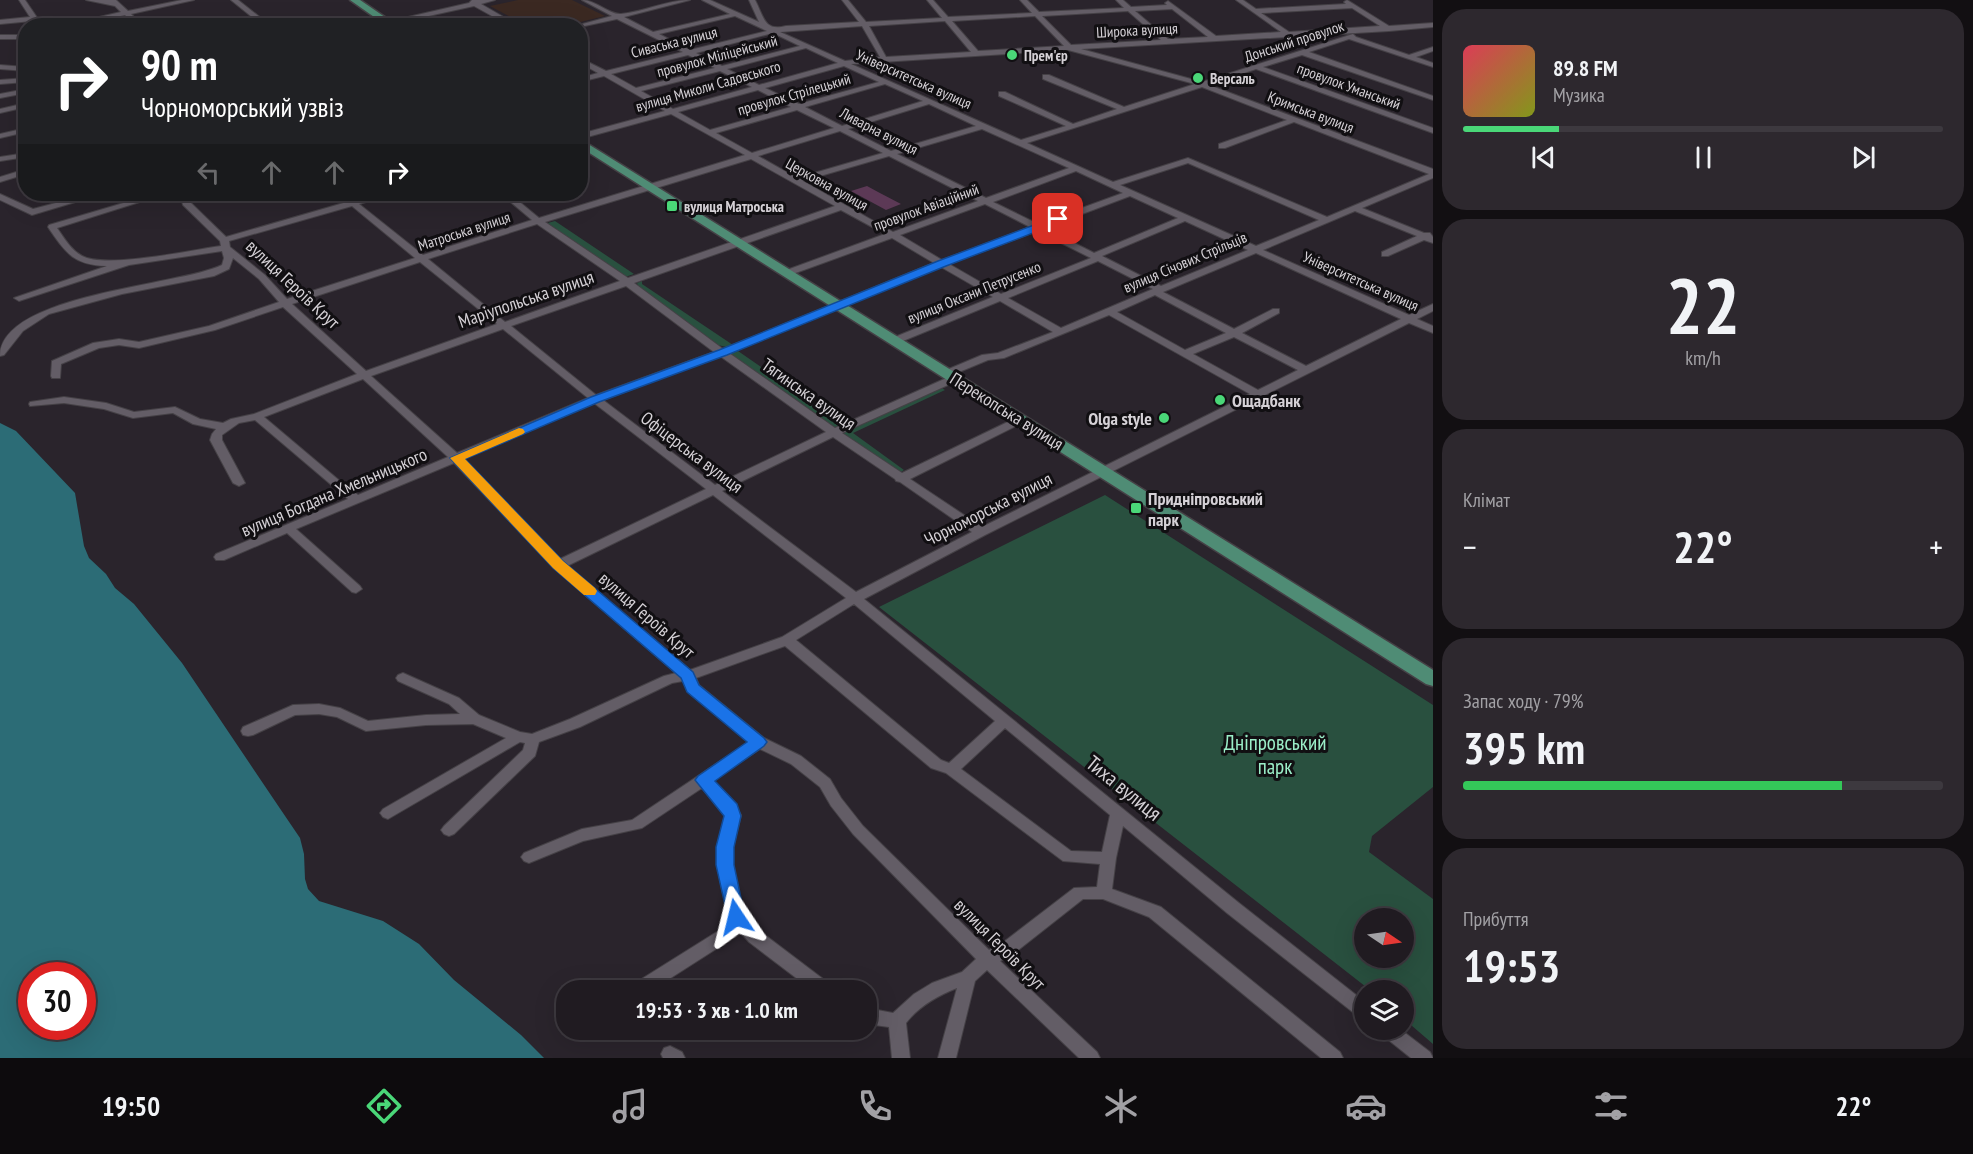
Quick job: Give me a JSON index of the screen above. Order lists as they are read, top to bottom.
{
  "streets": {
    "main road": ["Перекопська вулиця"],
    "street": [
      "Широка вулиця",
      "Донський провулок",
      "Сиваська вулиця",
      "провулок Міліцейський",
      "Університетська вулиця",
      "вулиця Миколи Садовського",
      "провулок Уманський",
      "провулок Стрілецький",
      "Кримська вулиця",
      "Ливарна вулиця",
      "Церковна вулиця",
      "провулок Авіаційний",
      "Матроська вулиця",
      "вулиця Січових Стрільців",
      "вулиця Героїв Крут",
      "вулиця Оксани Петрусенко",
      "Маріупольська вулиця",
      "Тягинська вулиця",
      "Офіцерська вулиця",
      "вулиця Богдана Хмельницького",
      "Чорноморська вулиця",
      "Тиха вулиця"
    ]
  },
  "crossings": [
    ["Широка вулиця", "Донський провулок"],
    ["Широка вулиця", "Університетська вулиця"],
    ["Широка вулиця", "вулиця Миколи Садовського"],
    ["Широка вулиця", "Кримська вулиця"],
    ["Донський провулок", "Університетська вулиця"],
    ["Донський провулок", "провулок Уманський"],
    ["Донський провулок", "Кримська вулиця"],
    ["Сиваська вулиця", "Університетська вулиця"],
    ["Сиваська вулиця", "Ливарна вулиця"],
    ["Сиваська вулиця", "Церковна вулиця"],
    ["провулок Міліцейський", "Університетська вулиця"],
    ["провулок Міліцейський", "Ливарна вулиця"],
    ["провулок Міліцейський", "Церковна вулиця"],
    ["Університетська вулиця", "вулиця Миколи Садовського"],
    ["Університетська вулиця", "провулок Стрілецький"],
    ["Університетська вулиця", "провулок Авіаційний"],
    ["Університетська вулиця", "Матроська вулиця"],
    ["Університетська вулиця", "вулиця Січових Стрільців"],
    ["Університетська вулиця", "вулиця Оксани Петрусенко"],
    ["Університетська вулиця", "вулиця Богдана Хмельницького"],
    ["Університетська вулиця", "Чорноморська вулиця"],
    ["вулиця Миколи Садовського", "Ливарна вулиця"],
    ["вулиця Миколи Садовського", "Церковна вулиця"],
    ["провулок Стрілецький", "Ливарна вулиця"],
    ["провулок Стрілецький", "Церковна вулиця"],
    ["Кримська вулиця", "вулиця Січових Стрільців"],
    ["Ливарна вулиця", "провулок Авіаційний"],
    ["Ливарна вулиця", "Матроська вулиця"],
    ["Ливарна вулиця", "вулиця Січових Стрільців"],
    ["Ливарна вулиця", "вулиця Оксани Петрусенко"],
    ["Ливарна вулиця", "вулиця Богдана Хмельницького"],
    ["Ливарна вулиця", "Чорноморська вулиця"],
    ["Церковна вулиця", "провулок Авіаційний"],
    ["Церковна вулиця", "Матроська вулиця"],
    ["Церковна вулиця", "вулиця Січових Стрільців"],
    ["Церковна вулиця", "вулиця Оксани Петрусенко"],
    ["Церковна вулиця", "Маріупольська вулиця"],
    ["Церковна вулиця", "вулиця Богдана Хмельницького"],
    ["провулок Авіаційний", "Перекопська вулиця"],
    ["Матроська вулиця", "вулиця Героїв Крут"],
    ["Матроська вулиця", "Тягинська вулиця"],
    ["Матроська вулиця", "Перекопська вулиця"],
    ["Матроська вулиця", "Офіцерська вулиця"],
    ["вулиця Січових Стрільців", "вулиця Героїв Крут"],
    ["вулиця Січових Стрільців", "Тягинська вулиця"],
    ["вулиця Січових Стрільців", "Перекопська вулиця"],
    ["вулиця Січових Стрільців", "Офіцерська вулиця"],
    ["вулиця Героїв Крут", "Маріупольська вулиця"],
    ["вулиця Героїв Крут", "вулиця Богдана Хмельницького"],
    ["вулиця Героїв Крут", "Чорноморська вулиця"],
    ["вулиця Оксани Петрусенко", "Перекопська вулиця"],
    ["Маріупольська вулиця", "Тягинська вулиця"],
    ["Маріупольська вулиця", "Перекопська вулиця"],
    ["Маріупольська вулиця", "Офіцерська вулиця"],
    ["Тягинська вулиця", "вулиця Богдана Хмельницького"],
    ["Тягинська вулиця", "Чорноморська вулиця"],
    ["Перекопська вулиця", "вулиця Богдана Хмельницького"],
    ["Перекопська вулиця", "Чорноморська вулиця"],
    ["Офіцерська вулиця", "вулиця Богдана Хмельницького"],
    ["Офіцерська вулиця", "Чорноморська вулиця"],
    ["Офіцерська вулиця", "Тиха вулиця"],
    ["Чорноморська вулиця", "Тиха вулиця"]
  ],
  "parks": ["Дніпровський парк"],
  "places": {
    "other": [
      "Прем'єр",
      "Версаль",
      "Ощадбанк",
      "Olga style"
    ],
    "transit": ["вулиця Матроська", "Придніпровський парк"]
  },
  "north": "right",
  "page": {
    "turn": ["90 m", "Чорноморський узвіз"],
    "song": ["89.8 FM", "Музика"],
    "tile": [
      ["22", "km/h"],
      "Клімат",
      ["Запас ходу · 79%", "395 km"],
      ["Прибуття", "19:53"]
    ],
    "heat": ["−", "22°", "+"],
    "limit": "30",
    "trip": "19:53 · 3 хв · 1.0 km",
    "tabs": ["19:50", "22°"]
  }
}
